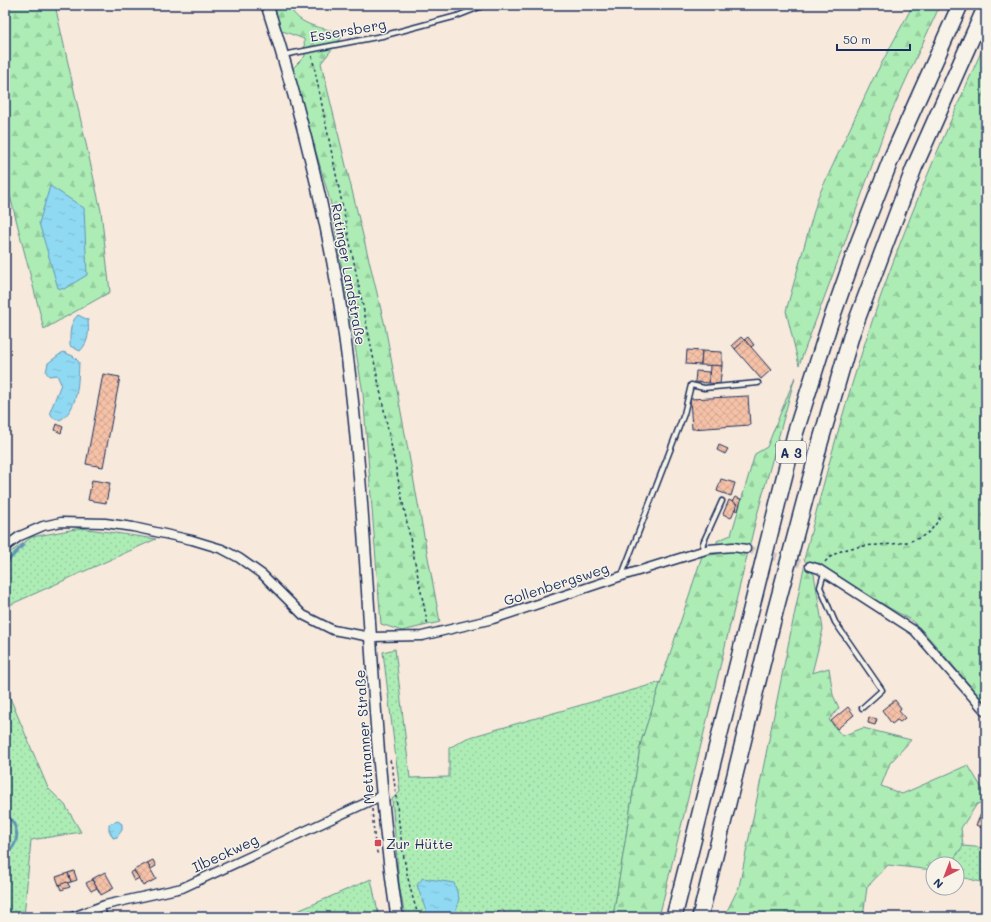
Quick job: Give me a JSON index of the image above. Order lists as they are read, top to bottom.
{
  "streets": {
    "highway": ["A 3"],
    "main road": ["Ratinger Landstraße", "Mettmanner Straße"],
    "street": ["Gollenbergsweg", "Ilbeckweg"],
    "lane": ["Essersberg"]
  },
  "crossings": [
    ["Essersberg", "Ratinger Landstraße"],
    ["Ratinger Landstraße", "Mettmanner Straße"],
    ["Gollenbergsweg", "Mettmanner Straße"],
    ["Mettmanner Straße", "Ilbeckweg"]
  ],
  "places": {
    "transit": ["Zur Hütte"]
  },
  "scale_bar": "50 m",
  "north": "bottom left"
}
